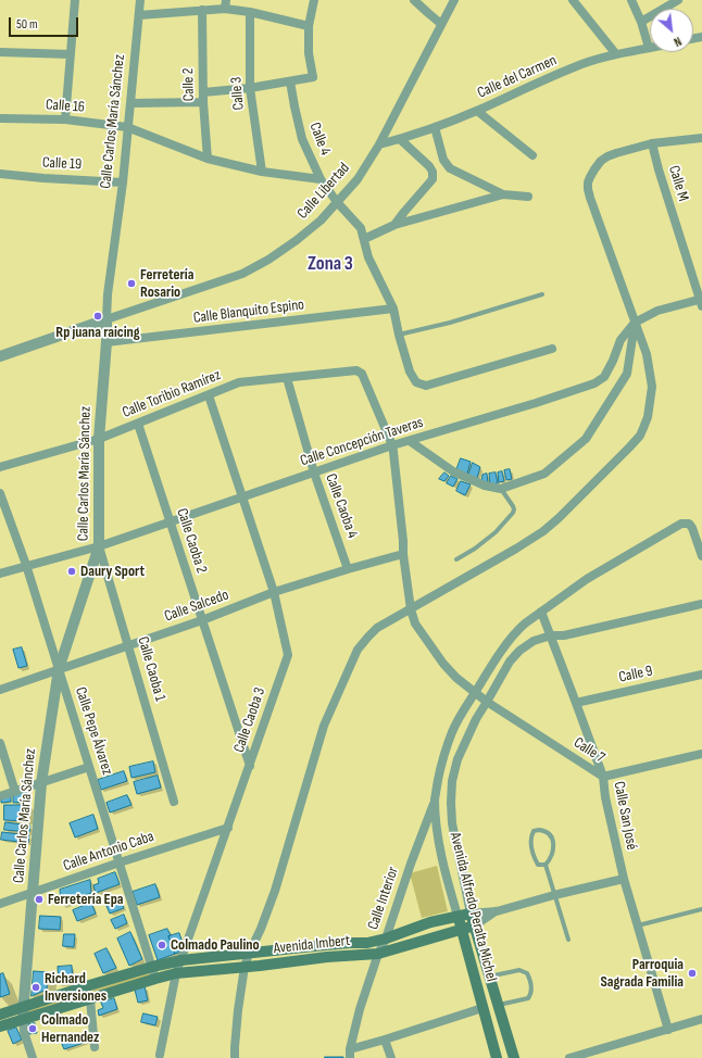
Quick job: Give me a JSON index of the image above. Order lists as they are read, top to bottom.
{
  "streets": {
    "main road": ["Avenida Alfredo Peralta Michel", "Avenida Imbert"],
    "street": [
      "Calle del Carmen",
      "Calle 2",
      "Calle 3",
      "Calle 16",
      "Calle Carlos María Sánchez",
      "Calle 4",
      "Calle 19",
      "Calle M",
      "Calle Libertad",
      "Calle Blanquito Espino",
      "Calle Toribio Ramírez",
      "Calle Concepción Taveras",
      "Calle Caoba 4",
      "Calle Caoba 2",
      "Calle Salcedo",
      "Calle Caoba 1",
      "Calle 9",
      "Calle Caoba 3",
      "Calle Pepe Álvarez",
      "Calle 7",
      "Calle San José",
      "Calle Antonio Caba",
      "Calle Interior"
    ]
  },
  "crossings": [
    ["Calle del Carmen", "Calle Libertad"],
    ["Calle 2", "Calle 16"],
    ["Calle 3", "Calle 16"],
    ["Calle 16", "Calle Carlos María Sánchez"],
    ["Calle 16", "Calle 4"],
    ["Calle Carlos María Sánchez", "Calle 19"],
    ["Calle Carlos María Sánchez", "Calle Libertad"],
    ["Calle Carlos María Sánchez", "Calle Blanquito Espino"],
    ["Calle Carlos María Sánchez", "Calle Toribio Ramírez"],
    ["Calle Carlos María Sánchez", "Calle Concepción Taveras"],
    ["Calle Carlos María Sánchez", "Calle Salcedo"],
    ["Calle Carlos María Sánchez", "Calle Caoba 1"],
    ["Calle Carlos María Sánchez", "Calle Pepe Álvarez"],
    ["Calle Carlos María Sánchez", "Calle Antonio Caba"],
    ["Calle Carlos María Sánchez", "Avenida Imbert"],
    ["Calle 4", "Calle Libertad"],
    ["Calle 4", "Calle Blanquito Espino"],
    ["Calle M", "Calle Concepción Taveras"],
    ["Calle Toribio Ramírez", "Calle Caoba 4"],
    ["Calle Toribio Ramírez", "Calle Caoba 2"],
    ["Calle Toribio Ramírez", "Calle Caoba 3"],
    ["Calle Toribio Ramírez", "Calle 7"],
    ["Calle Concepción Taveras", "Calle Caoba 4"],
    ["Calle Concepción Taveras", "Calle Caoba 2"],
    ["Calle Concepción Taveras", "Calle Caoba 1"],
    ["Calle Concepción Taveras", "Calle Caoba 3"],
    ["Calle Concepción Taveras", "Calle Pepe Álvarez"],
    ["Calle Concepción Taveras", "Calle 7"],
    ["Calle Caoba 4", "Calle Salcedo"],
    ["Calle Caoba 2", "Calle Salcedo"],
    ["Calle Caoba 2", "Calle Caoba 3"],
    ["Calle Salcedo", "Calle Caoba 1"],
    ["Calle Salcedo", "Calle Caoba 3"],
    ["Calle Salcedo", "Calle Pepe Álvarez"],
    ["Calle Salcedo", "Calle 7"],
    ["Calle 9", "Calle San José"],
    ["Calle Caoba 3", "Calle Antonio Caba"],
    ["Calle Caoba 3", "Avenida Imbert"],
    ["Calle Pepe Álvarez", "Calle Antonio Caba"],
    ["Calle Pepe Álvarez", "Avenida Imbert"],
    ["Calle 7", "Calle San José"],
    ["Calle 7", "Avenida Alfredo Peralta Michel"],
    ["Calle San José", "Avenida Alfredo Peralta Michel"],
    ["Calle San José", "Avenida Imbert"],
    ["Calle Interior", "Avenida Alfredo Peralta Michel"],
    ["Calle Interior", "Avenida Imbert"],
    ["Avenida Alfredo Peralta Michel", "Avenida Imbert"]
  ],
  "districts": ["Zona 3"],
  "places": [
    "Ferretería Rosario",
    "Rp juana raicing",
    "Daury Sport",
    "Ferretería Epa",
    "Colmado Paulino",
    "Parroquia Sagrada Familia",
    "Richard Inversiones",
    "Colmado Hernandez"
  ],
  "scale_bar": "50 m",
  "north": "bottom right"
}
